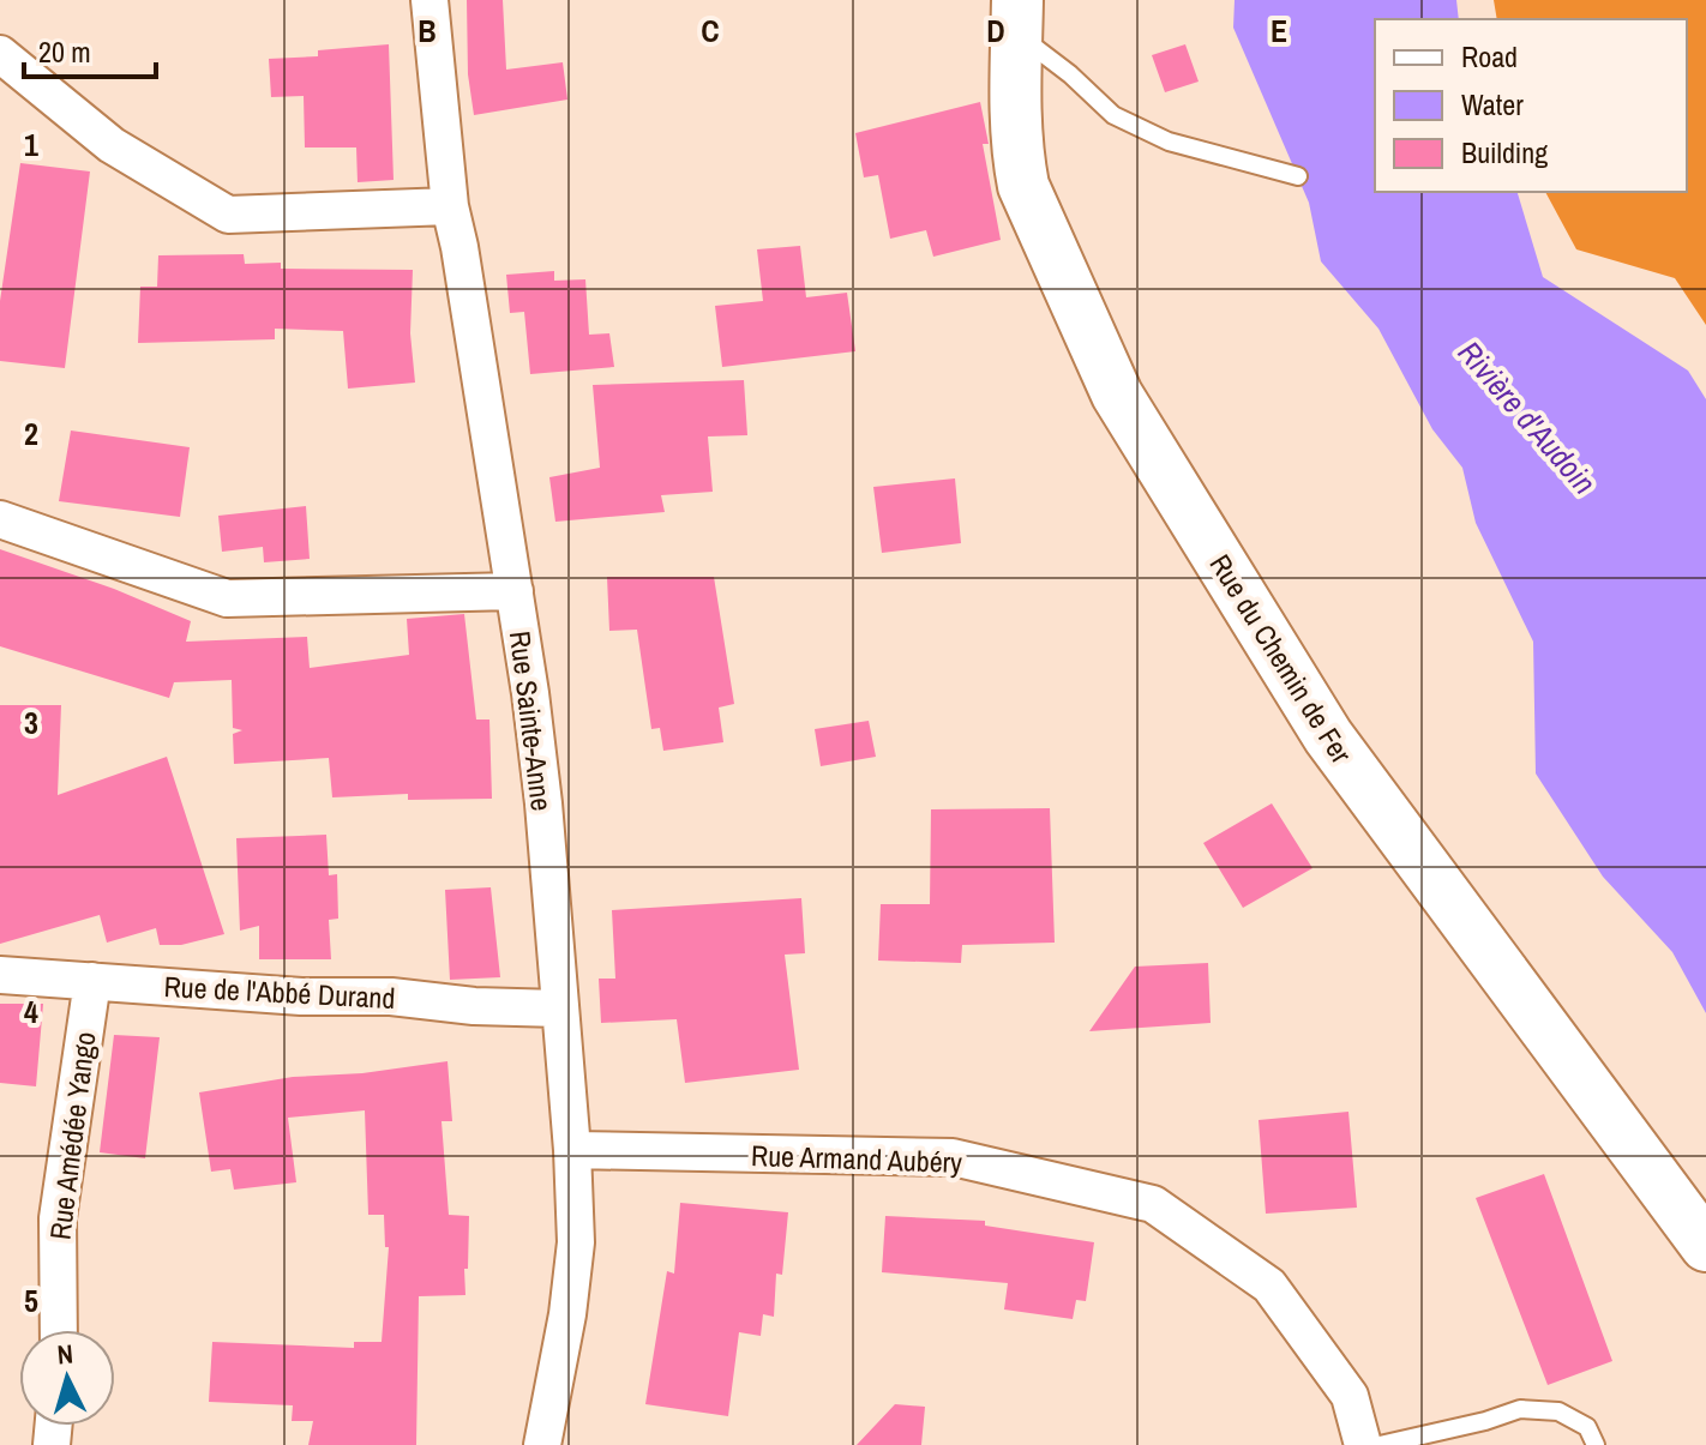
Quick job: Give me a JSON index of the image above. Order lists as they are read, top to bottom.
{
  "streets": {
    "main road": ["Rue du Chemin de Fer"],
    "street": [
      "Rue Sainte-Anne",
      "Rue de l'Abbé Durand",
      "Rue Amédée Yango",
      "Rue Armand Aubéry"
    ]
  },
  "crossings": [
    ["Rue Sainte-Anne", "Rue de l'Abbé Durand"],
    ["Rue Sainte-Anne", "Rue Armand Aubéry"],
    ["Rue de l'Abbé Durand", "Rue Amédée Yango"]
  ],
  "water": ["Rivière d'Audoin"],
  "legend": ["Road", "Water", "Building"],
  "scale_bar": "20 m",
  "north": "top",
  "grid": {
    "columns": [
      "B",
      "C",
      "D",
      "E"
    ],
    "rows": [
      "1",
      "2",
      "3",
      "4",
      "5"
    ]
  }
}
